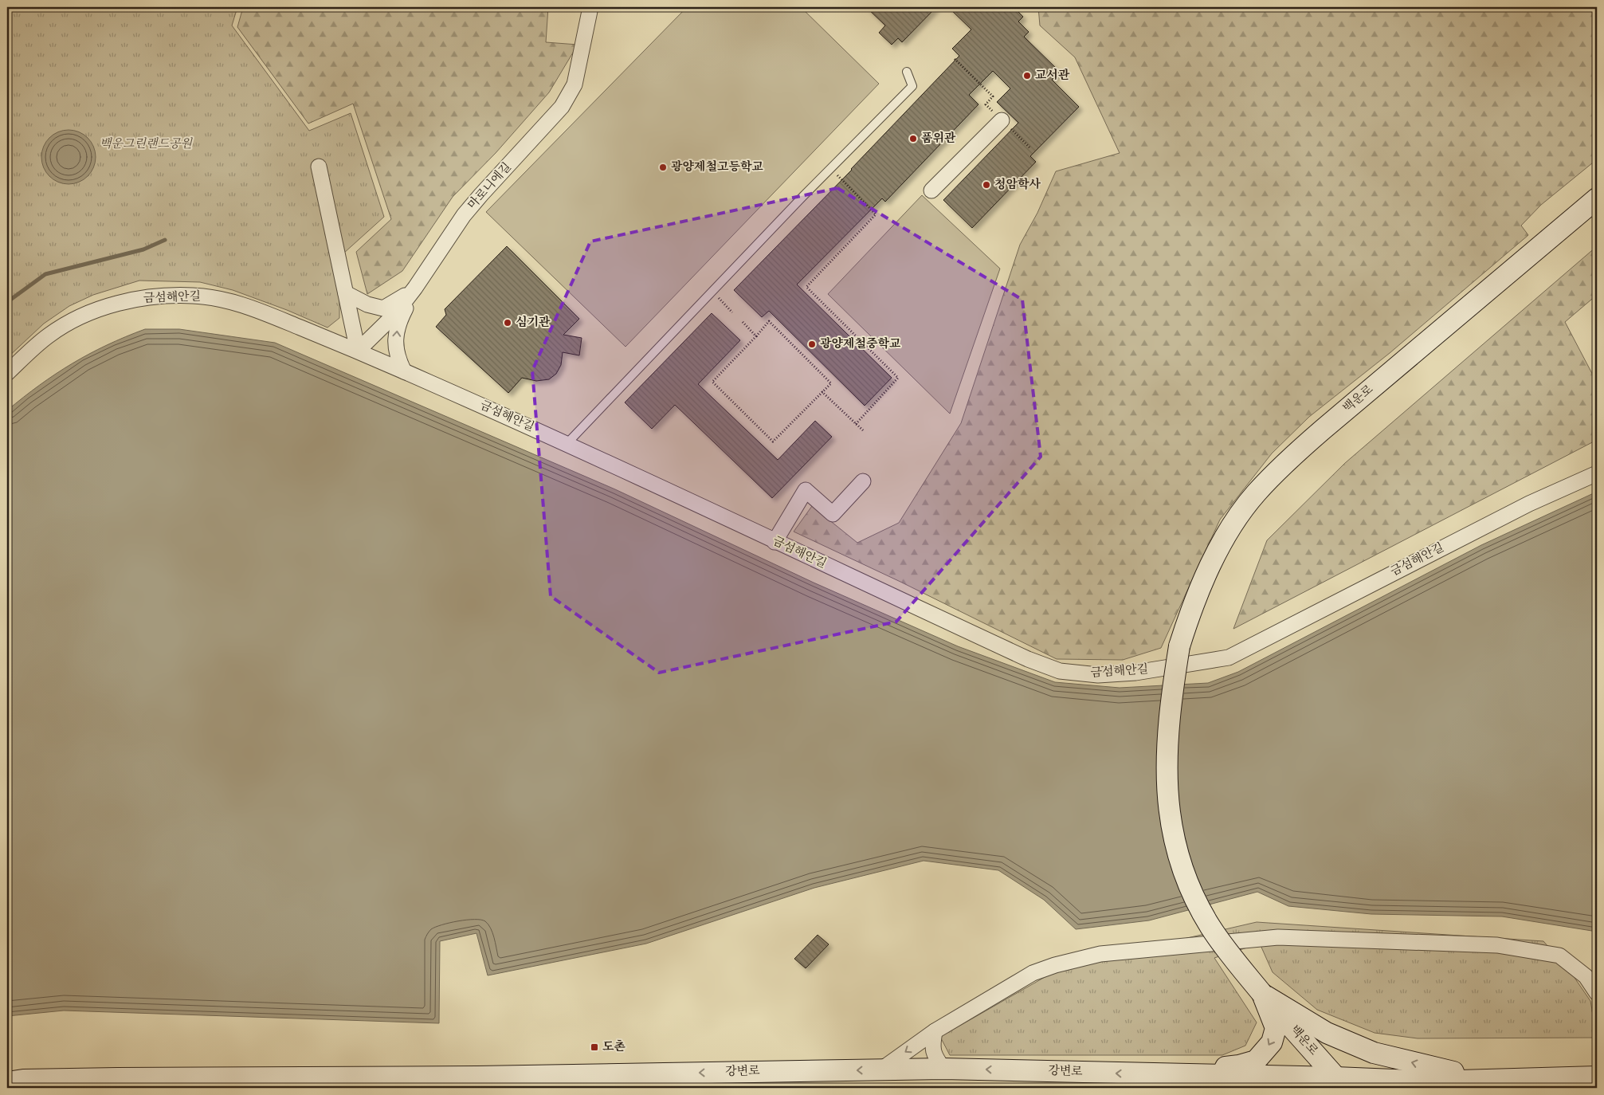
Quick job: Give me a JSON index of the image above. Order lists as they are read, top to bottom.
{
  "streets": {
    "main road": ["백운로", "강변로"],
    "street": ["마로니에길", "금섬해안길"]
  },
  "crossings": [
    ["마로니에길", "금섬해안길"],
    ["백운로", "강변로"]
  ],
  "one_way": ["강변로"],
  "parks": ["백운그린랜드공원"],
  "places": {
    "other": [
      "교서관",
      "품위관",
      "광양제철고등학교",
      "청암학사",
      "심기관",
      "광양제철중학교"
    ],
    "transit": ["도촌"]
  }
}
